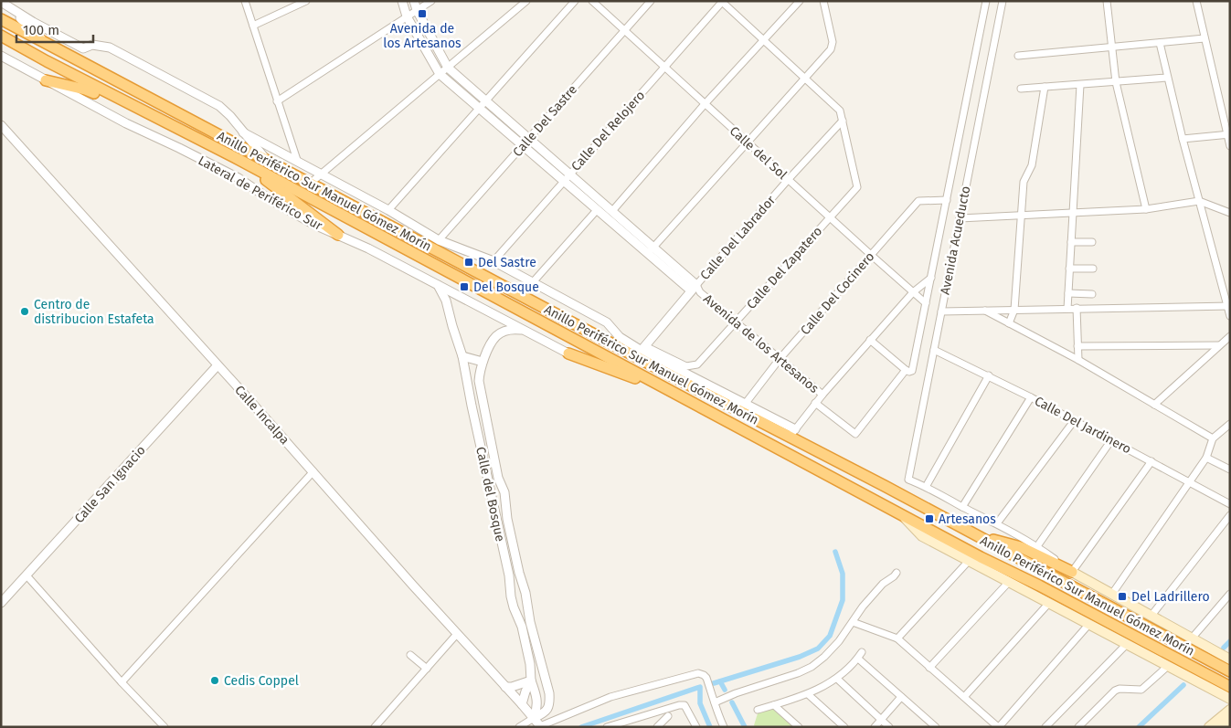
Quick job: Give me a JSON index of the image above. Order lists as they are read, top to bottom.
{
  "streets": {
    "highway": ["Anillo Periférico Sur Manuel Gómez Morín"],
    "street": [
      "Calle Del Sastre",
      "Calle Del Relojero",
      "Calle del Sol",
      "Lateral de Periférico Sur",
      "Calle Del Labrador",
      "Avenida Acueducto",
      "Calle Del Zapatero",
      "Calle Del Cocinero",
      "Avenida de los Artesanos",
      "Calle Incalpa",
      "Calle Del Jardinero",
      "Calle San Ignacio",
      "Calle del Bosque"
    ]
  },
  "crossings": [
    ["Calle Del Sastre", "Calle del Sol"],
    ["Calle Del Sastre", "Avenida de los Artesanos"],
    ["Calle Del Relojero", "Calle del Sol"],
    ["Calle Del Relojero", "Avenida de los Artesanos"],
    ["Calle del Sol", "Calle Del Labrador"],
    ["Calle del Sol", "Avenida Acueducto"],
    ["Calle del Sol", "Calle Del Zapatero"],
    ["Calle del Sol", "Calle Del Cocinero"],
    ["Anillo Periférico Sur Manuel Gómez Morín", "Calle Del Labrador"],
    ["Anillo Periférico Sur Manuel Gómez Morín", "Calle Del Zapatero"],
    ["Anillo Periférico Sur Manuel Gómez Morín", "Calle Del Cocinero"],
    ["Lateral de Periférico Sur", "Calle del Bosque"],
    ["Calle Del Labrador", "Calle Del Zapatero"],
    ["Calle Del Labrador", "Avenida de los Artesanos"],
    ["Avenida Acueducto", "Calle Del Cocinero"],
    ["Avenida Acueducto", "Calle Del Jardinero"],
    ["Calle Del Zapatero", "Avenida de los Artesanos"],
    ["Calle Del Cocinero", "Avenida de los Artesanos"],
    ["Calle Incalpa", "Calle San Ignacio"],
    ["Calle Incalpa", "Calle del Bosque"]
  ],
  "places": {
    "transit": [
      "Avenida de los Artesanos",
      "Del Sastre",
      "Del Bosque",
      "Artesanos",
      "Del Ladrillero"
    ],
    "other": ["Centro de distribucion Estafeta", "Cedis Coppel"]
  },
  "scale_bar": "100 m"
}
